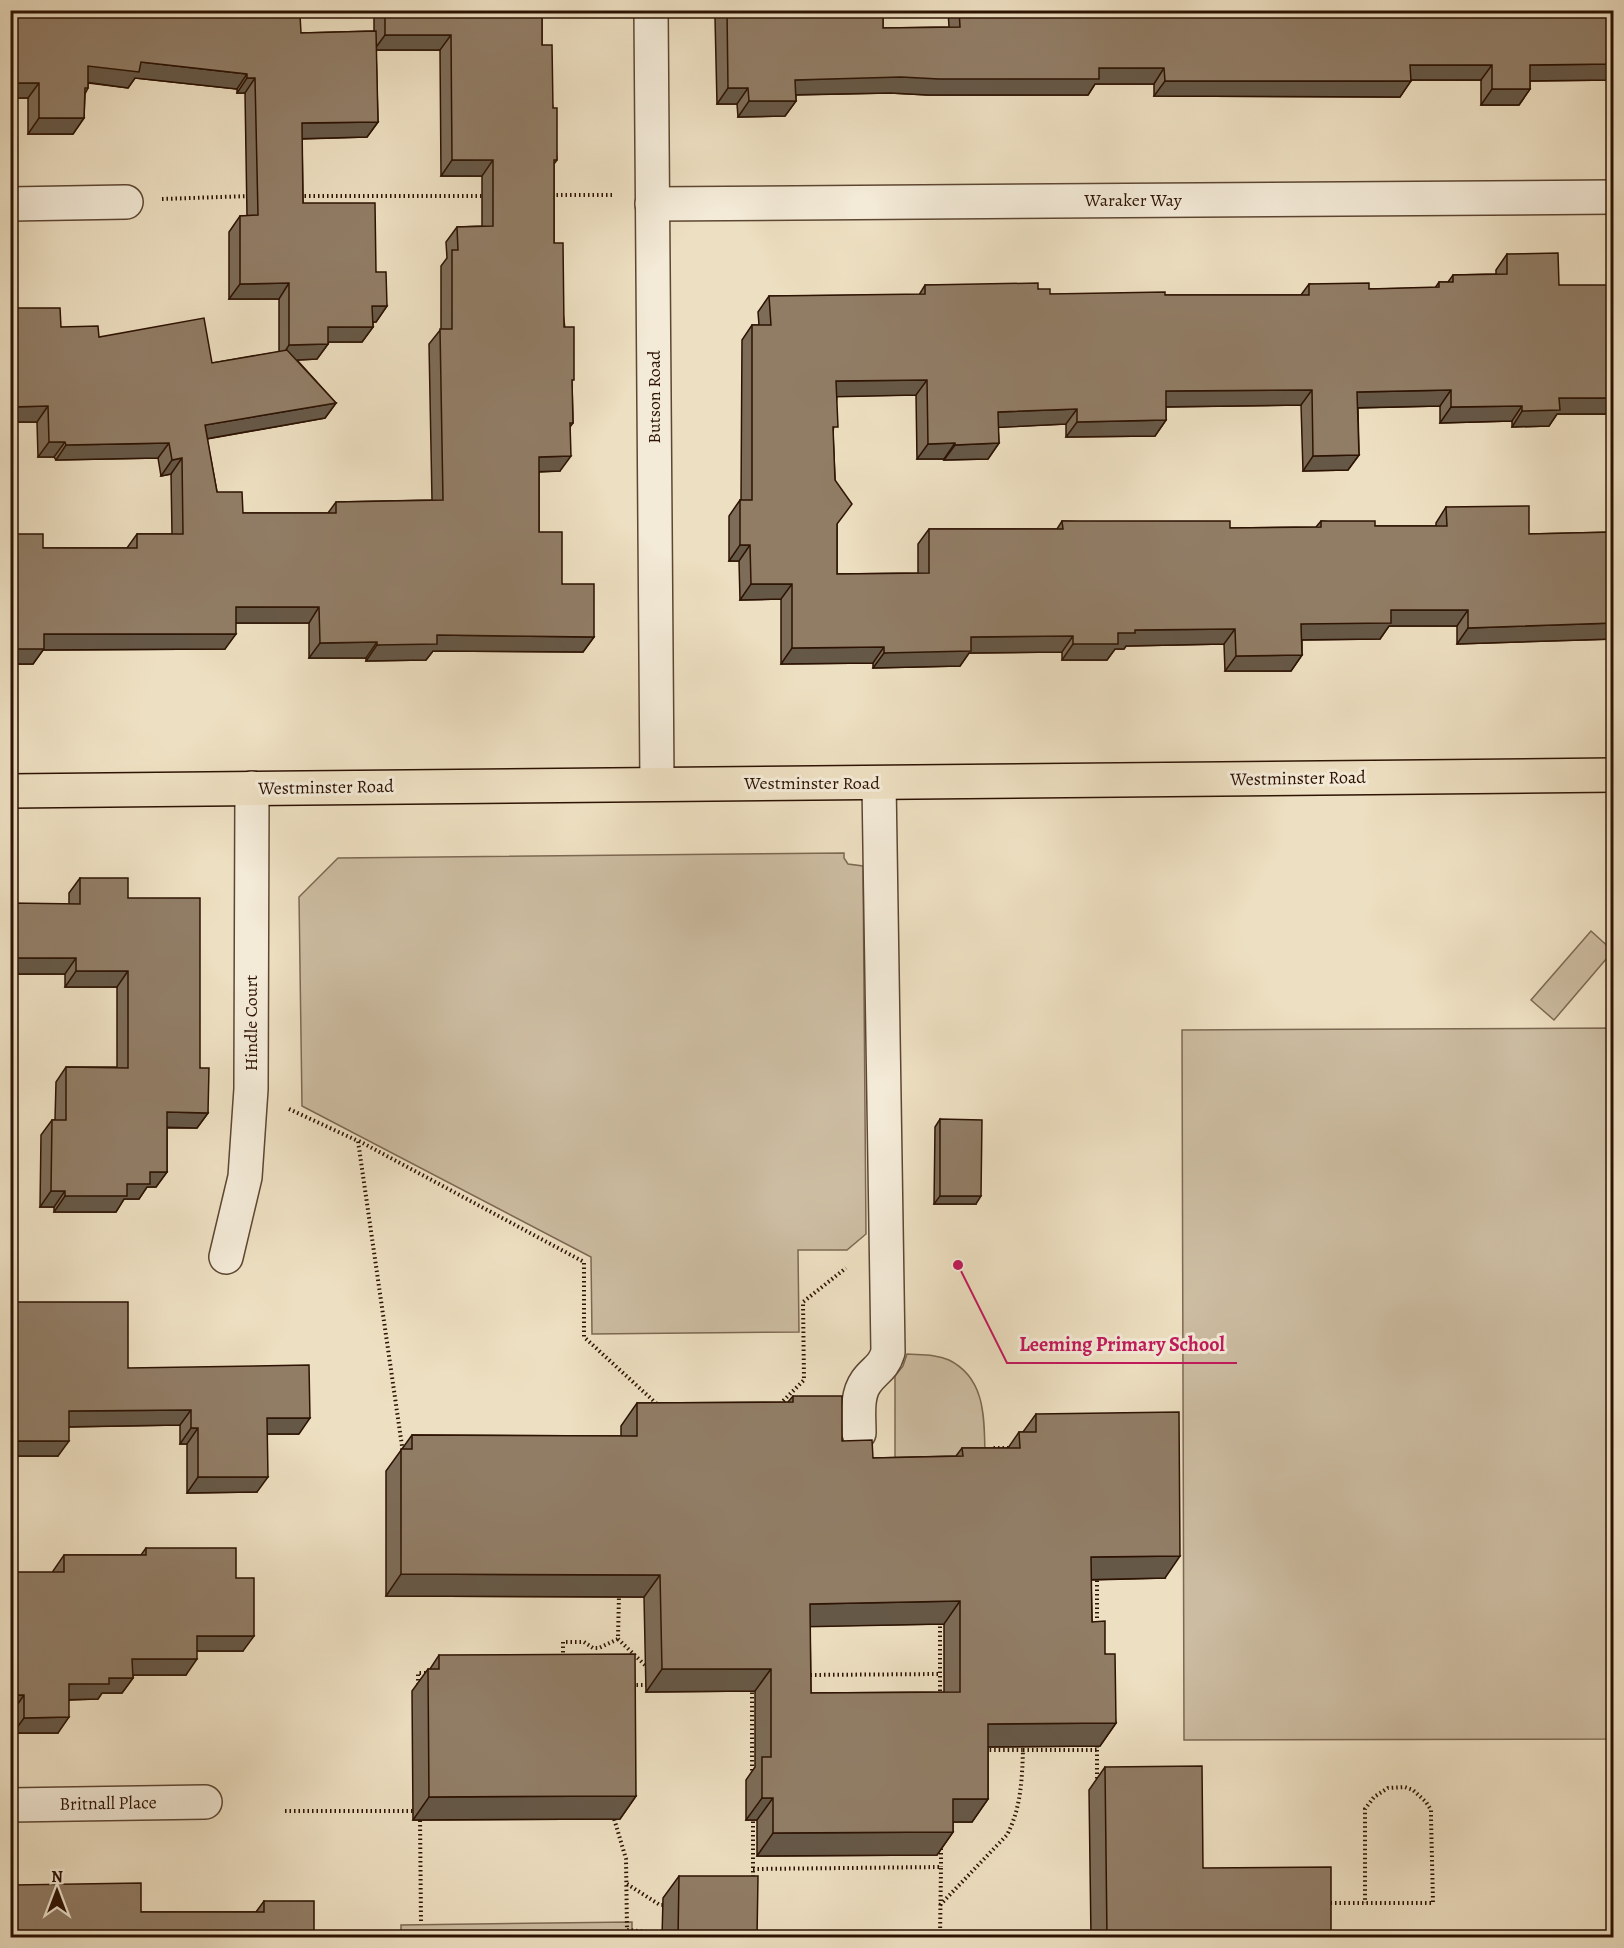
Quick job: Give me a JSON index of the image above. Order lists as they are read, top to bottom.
{
  "streets": {
    "main road": ["Westminster Road"],
    "street": [
      "Waraker Way",
      "Butson Road",
      "Hindle Court",
      "Britnall Place"
    ]
  },
  "crossings": [
    ["Waraker Way", "Butson Road"],
    ["Butson Road", "Westminster Road"],
    ["Westminster Road", "Hindle Court"]
  ],
  "places": ["Leeming Primary School"],
  "north": "top"
}
